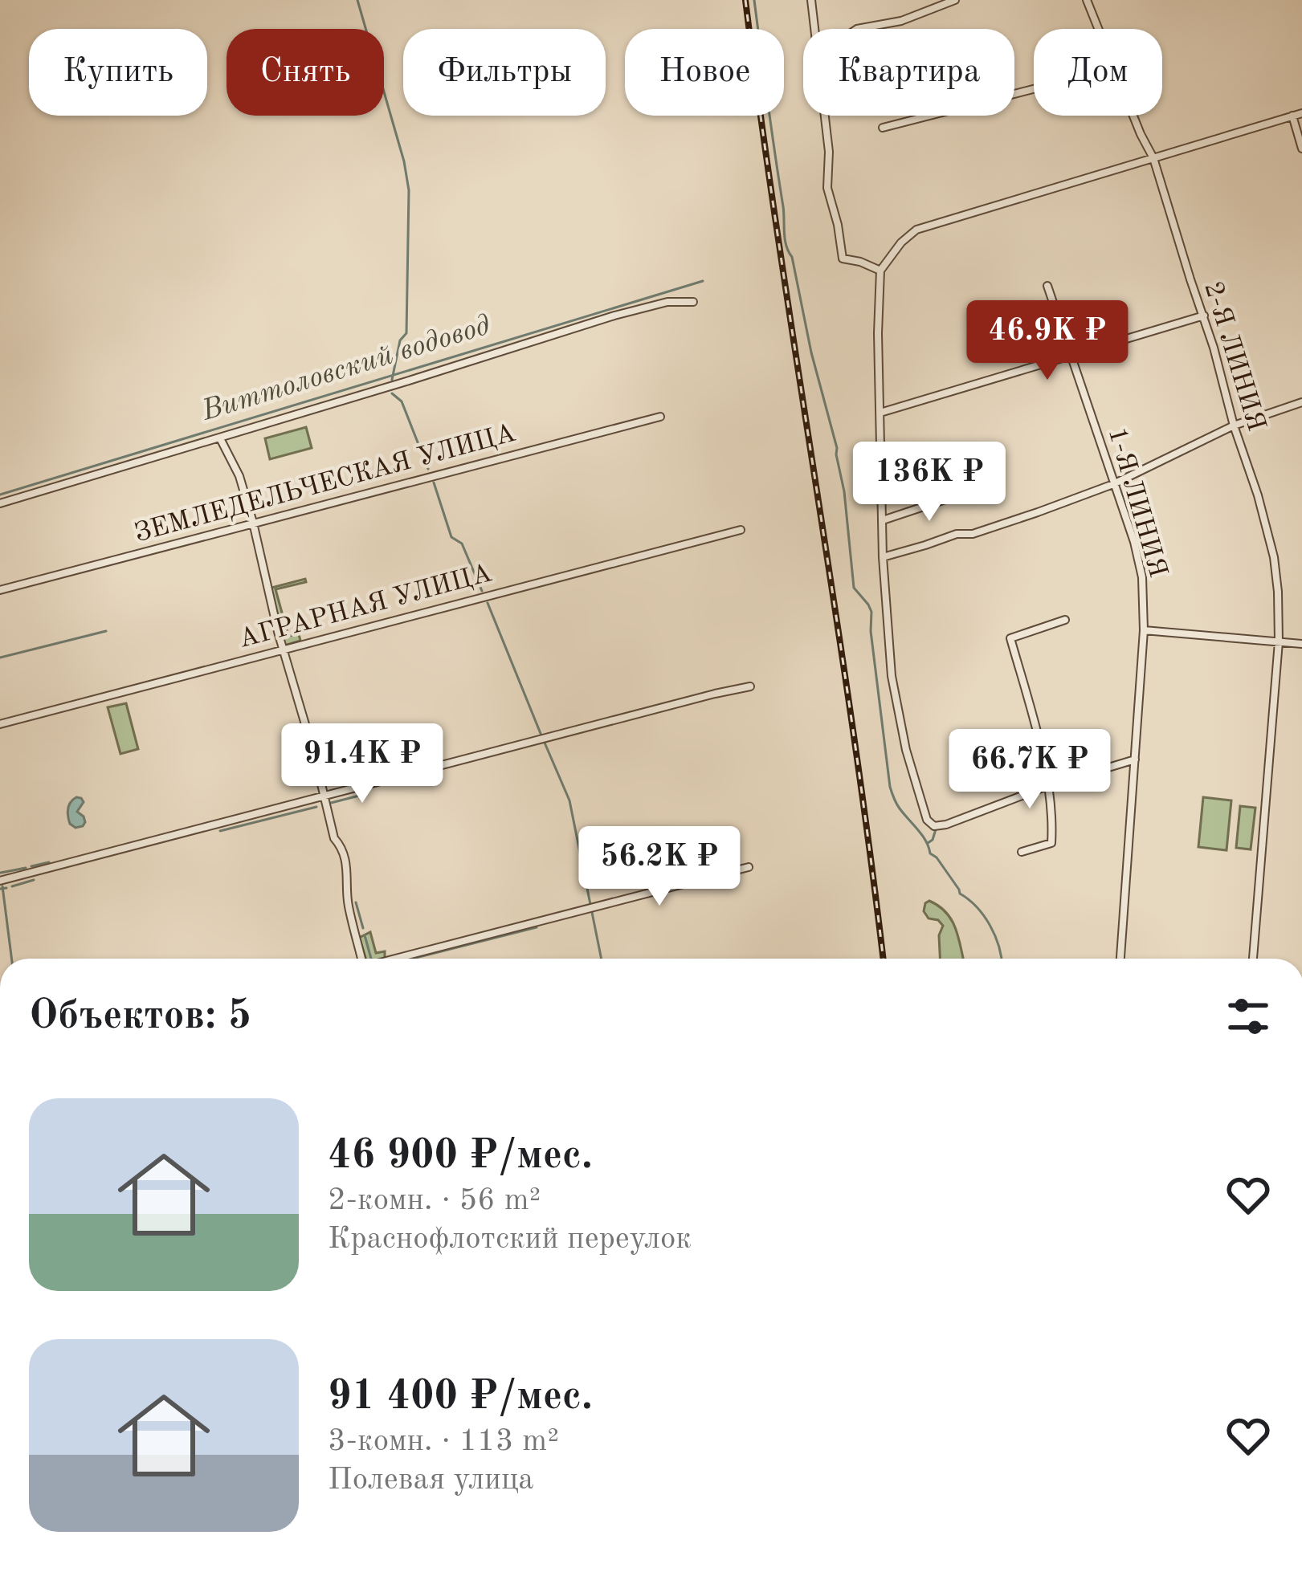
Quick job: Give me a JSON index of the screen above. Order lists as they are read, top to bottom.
{
  "streets": {
    "street": [
      "2-Я ЛИНИЯ",
      "ЗЕМЛЕДЕЛЬЧЕСКАЯ УЛИЦА",
      "1-Я ЛИНИЯ",
      "АГРАРНАЯ УЛИЦА"
    ]
  },
  "water": ["Виттоловский водовод"],
  "page": {
    "chip": [
      "Купить",
      "Снять",
      "Фильтры",
      "Новое",
      "Квартира",
      "Дом"
    ],
    "price": [
      "46.9K ₽",
      "136K ₽",
      "91.4K ₽",
      "66.7K ₽",
      "56.2K ₽"
    ],
    "heading": "Объектов: 5",
    "list": [
      {
        "name": "46 900 ₽/мес.",
        "note": "2-комн. · 56 m² · Краснофлотский переулок"
      },
      {
        "name": "91 400 ₽/мес.",
        "note": "3-комн. · 113 m² · Полевая улица"
      }
    ]
  }
}
